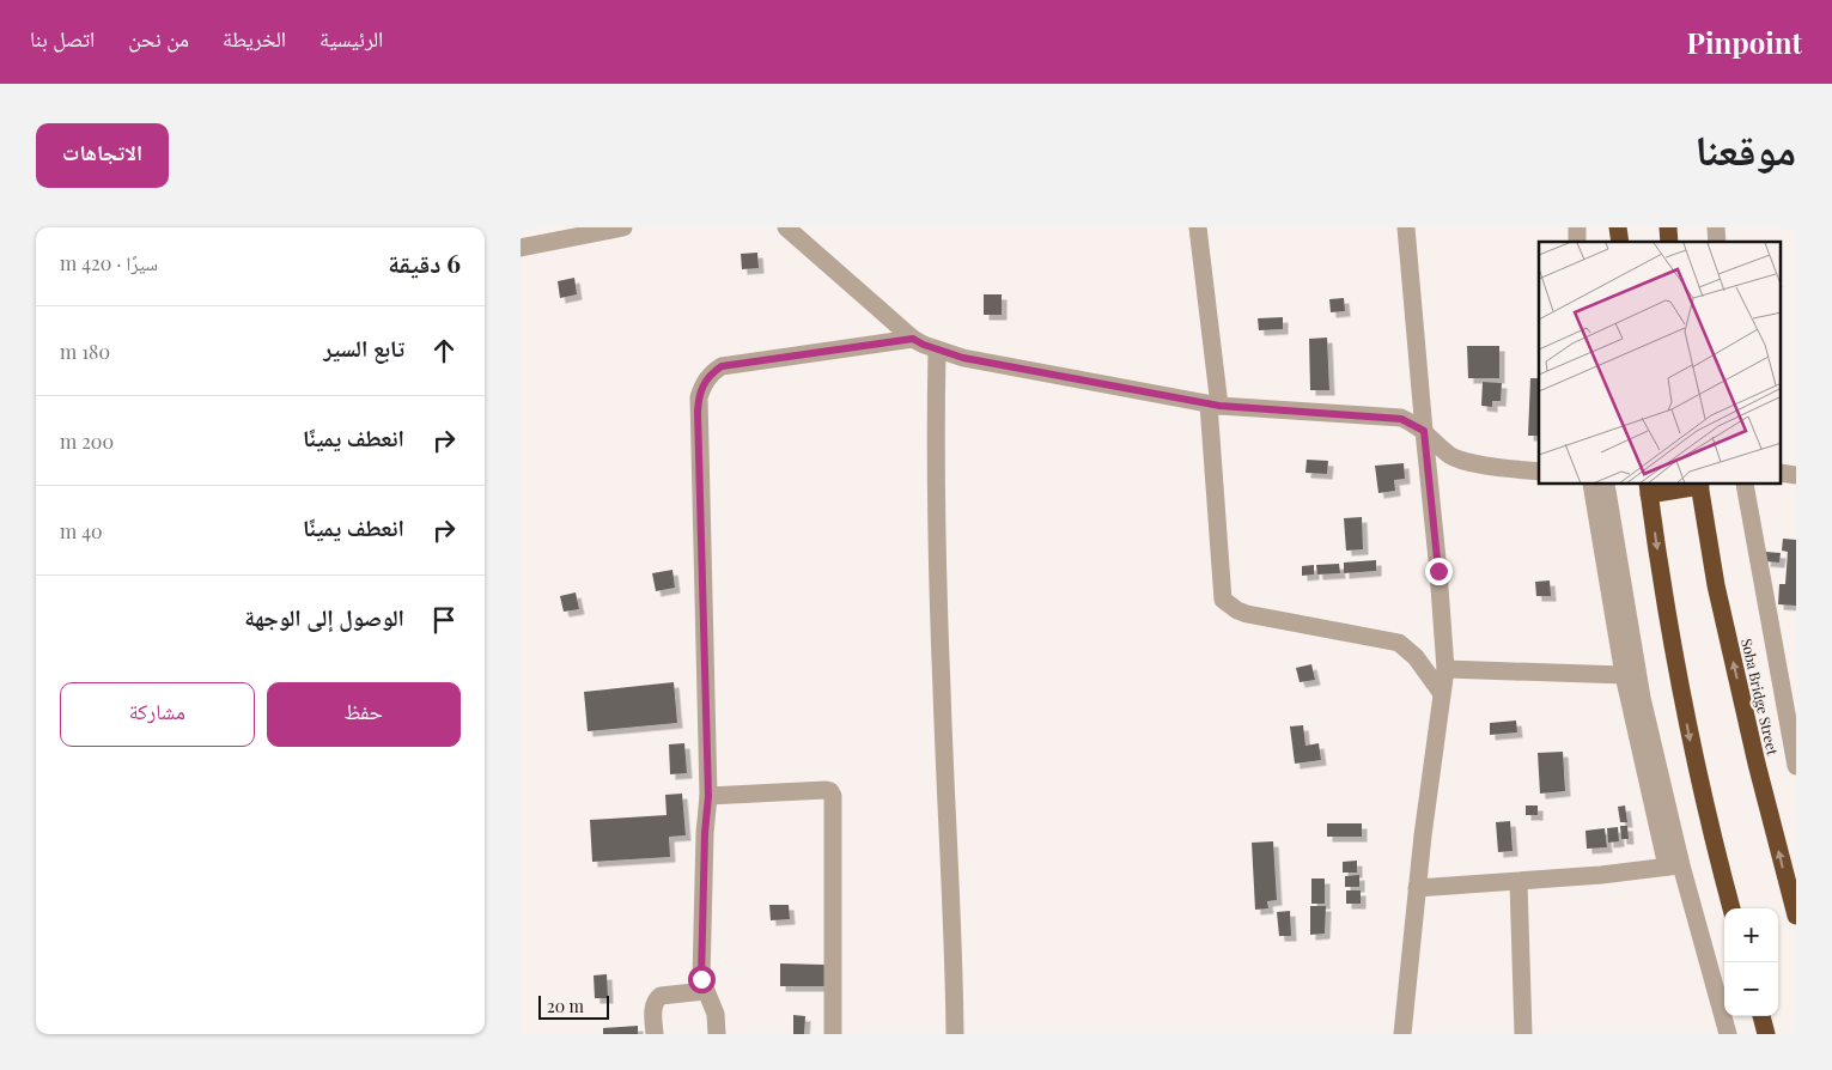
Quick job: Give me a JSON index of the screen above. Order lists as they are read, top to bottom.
{
  "streets": {
    "highway": ["Soba Bridge Street"]
  },
  "scale_bar": "20 m",
  "page": {
    "header": "Pinpoint",
    "nav": [
      "الرئيسية",
      "الخريطة",
      "من نحن",
      "اتصل بنا"
    ],
    "title": "موقعنا",
    "buttons": [
      "الاتجاهات",
      ["حفظ", "مشاركة"]
    ],
    "heading": ["6 دقيقة", "سيرًا · 420 m"],
    "list": [
      ["تابع السير", "180 m"],
      ["انعطف يمينًا", "200 m"],
      ["انعطف يمينًا", "40 m"],
      "الوصول إلى الوجهة"
    ],
    "map_buttons": ["+", "−"],
    "scale": "20 m"
  }
}
